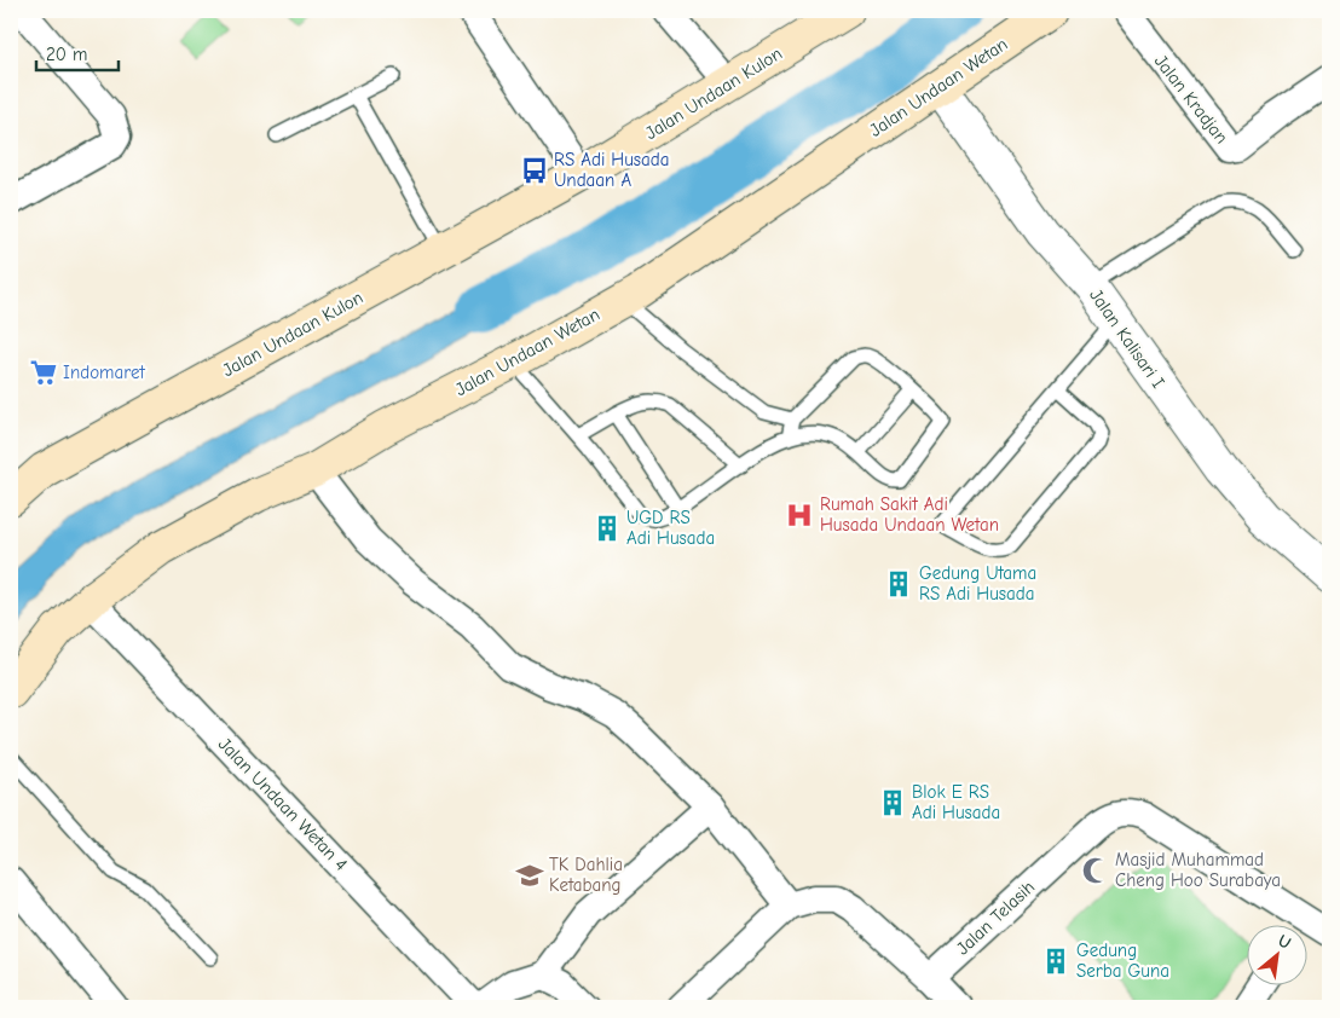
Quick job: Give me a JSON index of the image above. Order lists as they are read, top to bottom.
{
  "streets": {
    "main road": ["Jalan Undaan Wetan", "Jalan Undaan Kulon"],
    "street": [
      "Jalan Kradjan",
      "Jalan Kalisari I",
      "Jalan Undaan Wetan 4",
      "Jalan Telasih"
    ]
  },
  "crossings": [
    ["Jalan Undaan Wetan", "Jalan Kalisari I"],
    ["Jalan Undaan Wetan", "Jalan Undaan Wetan 4"]
  ],
  "places": {
    "bus stop": ["RS Adi Husada Undaan A"],
    "supermarket": ["Indomaret"],
    "hospital": ["Rumah Sakit Adi Husada Undaan Wetan"],
    "building": [
      "UGD RS Adi Husada",
      "Gedung Utama RS Adi Husada",
      "Blok E RS Adi Husada",
      "Gedung Serba Guna"
    ],
    "mosque": ["Masjid Muhammad Cheng Hoo Surabaya"],
    "school or university": ["TK Dahlia Ketabang"]
  },
  "scale_bar": "20 m",
  "north": "top right"
}
